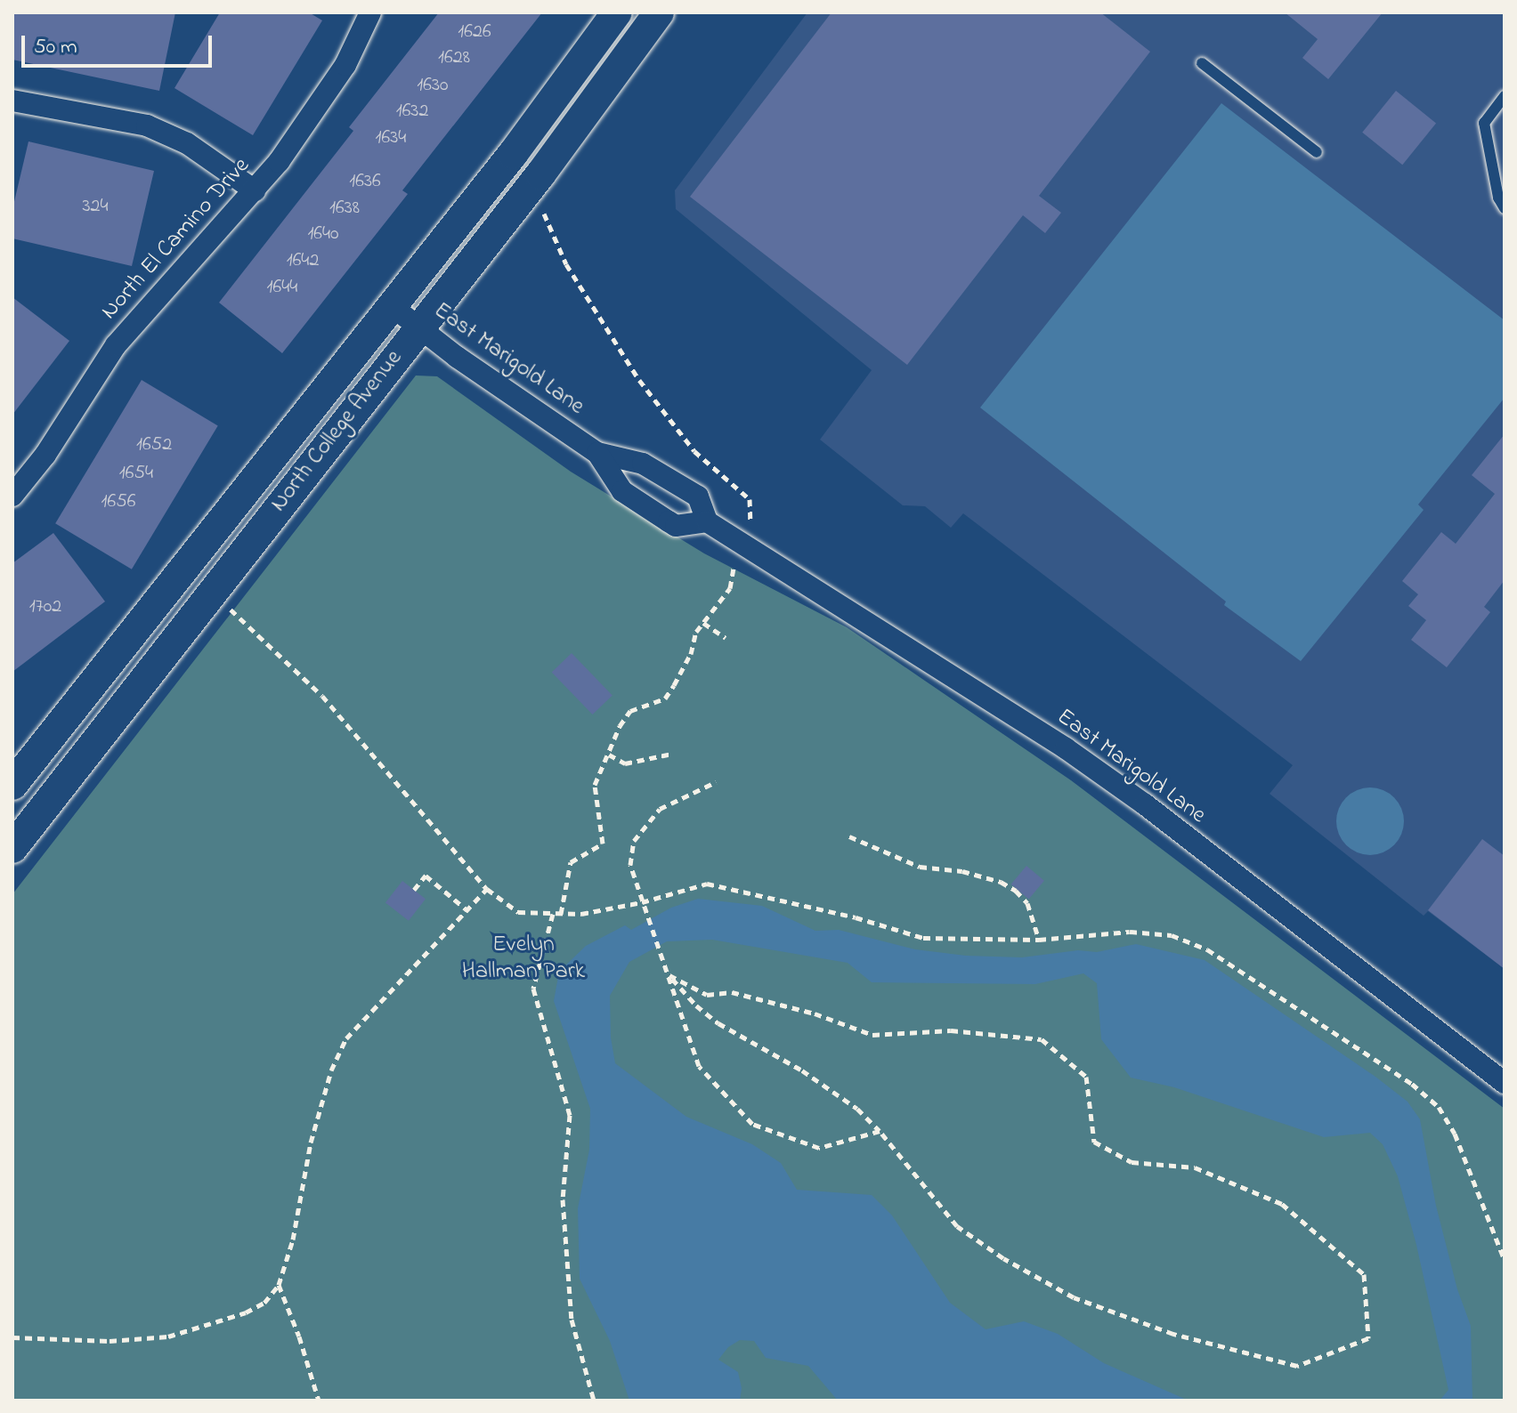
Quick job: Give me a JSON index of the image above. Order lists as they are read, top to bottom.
{
  "streets": {
    "street": ["North El Camino Drive", "East Marigold Lane", "North College Avenue"]
  },
  "crossings": [
    ["East Marigold Lane", "North College Avenue"]
  ],
  "parks": ["Evelyn Hallman Park"],
  "house_numbers": [
    "1626",
    "1628",
    "1630",
    "1632",
    "1634",
    "1636",
    "324",
    "1638",
    "1640",
    "1642",
    "1644",
    "1652",
    "1654",
    "1656",
    "1702"
  ],
  "scale_bar": "50 m"
}
